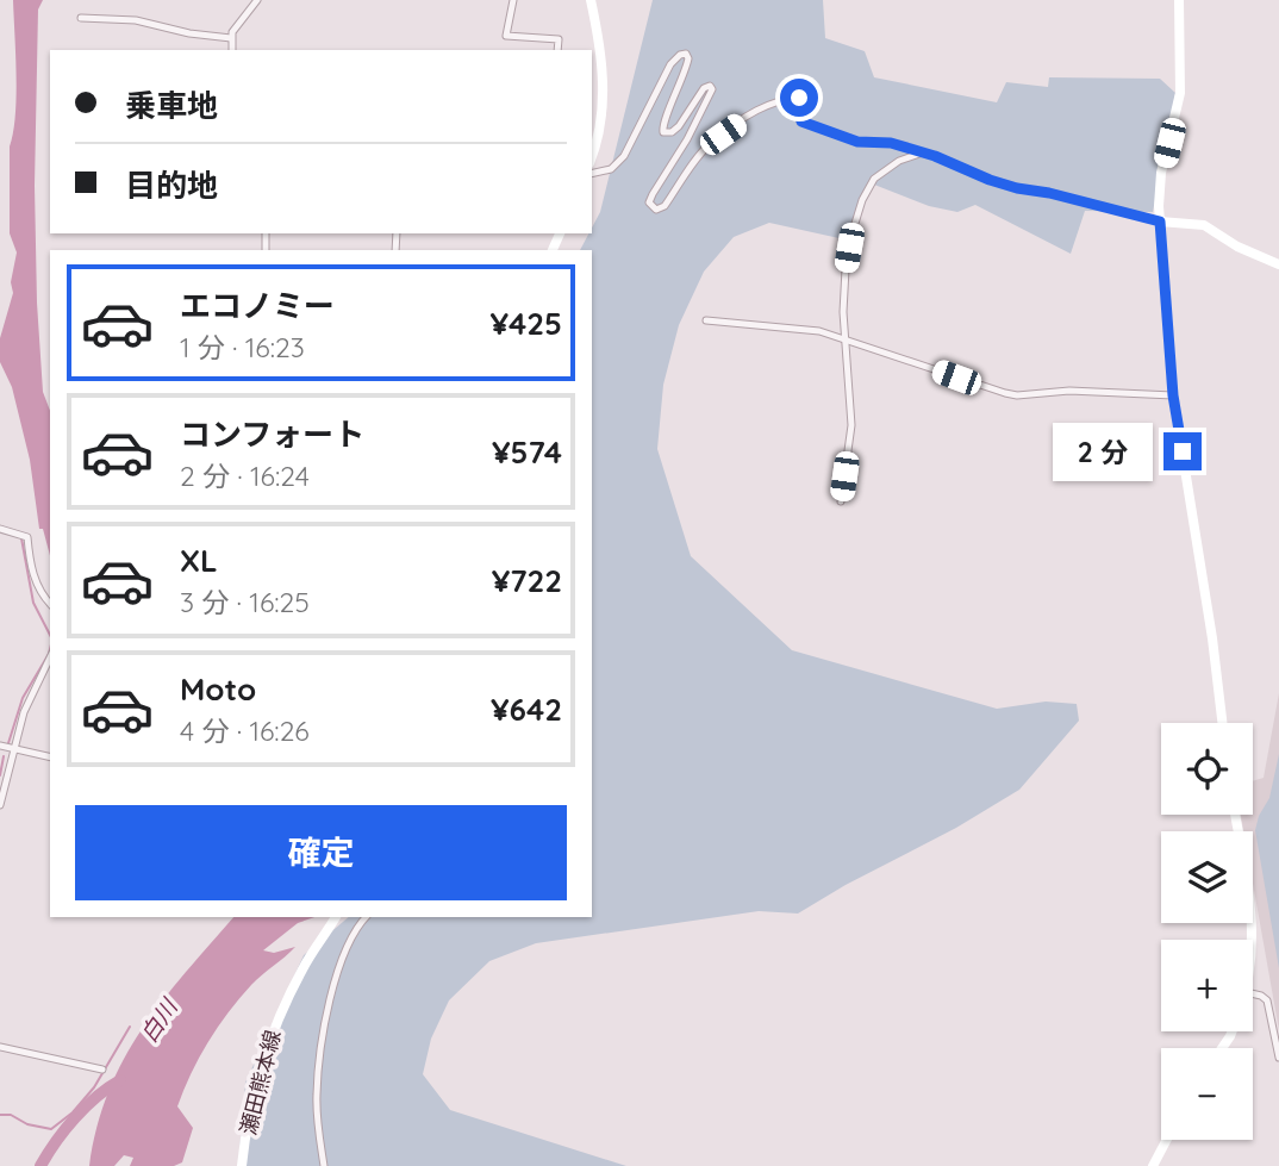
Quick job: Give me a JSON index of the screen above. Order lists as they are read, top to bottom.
{
  "streets": {
    "street": ["瀬田熊本線"]
  },
  "water": ["白川"],
  "page": {
    "banner": ["乗車地", "目的地"],
    "list": [
      {
        "name": "エコノミー",
        "note": "1 分 · 16:23",
        "value": "¥425"
      },
      {
        "name": "コンフォート",
        "note": "2 分 · 16:24",
        "value": "¥574"
      },
      {
        "name": "XL",
        "note": "3 分 · 16:25",
        "value": "¥722"
      },
      {
        "name": "Moto",
        "note": "4 分 · 16:26",
        "value": "¥642"
      }
    ],
    "bubble": "2 分",
    "map_buttons": ["+", "−"],
    "buttons": "確定"
  }
}
